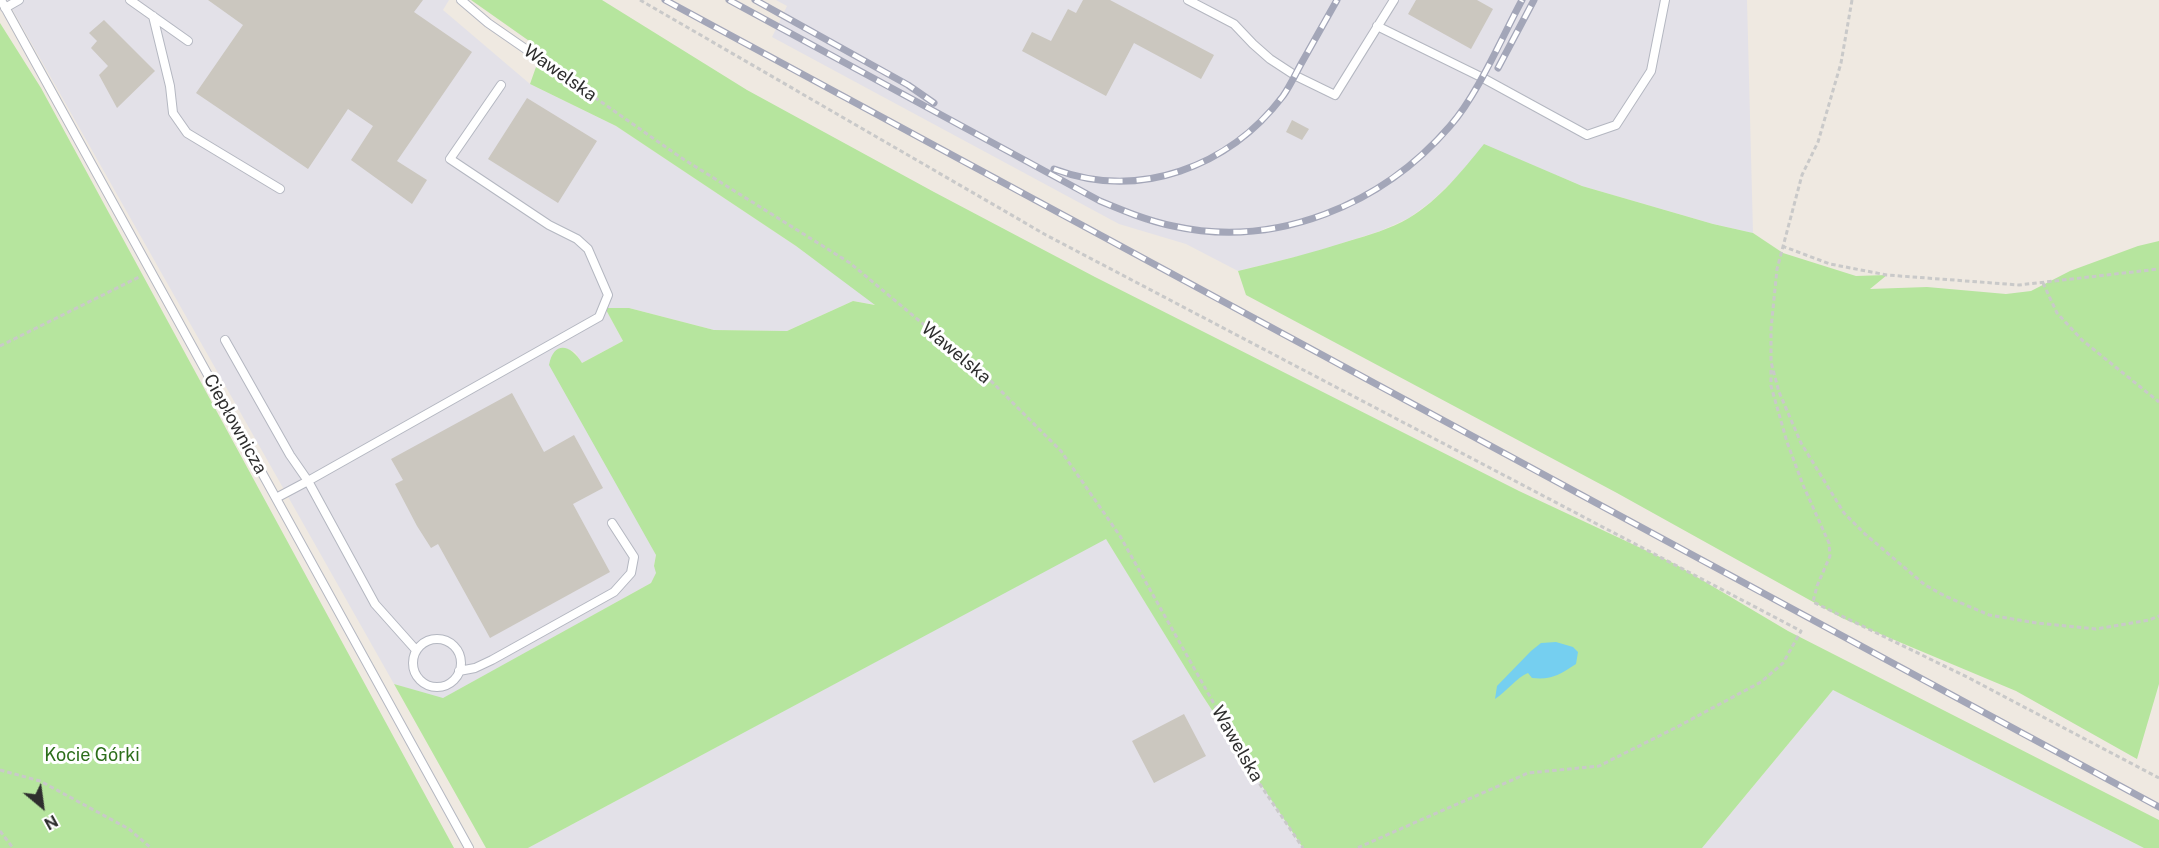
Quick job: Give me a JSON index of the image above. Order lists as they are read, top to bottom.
{
  "streets": {
    "lane": ["Wawelska", "Ciepłownicza"]
  },
  "parks": ["Kocie Górki"],
  "north": "bottom right"
}
